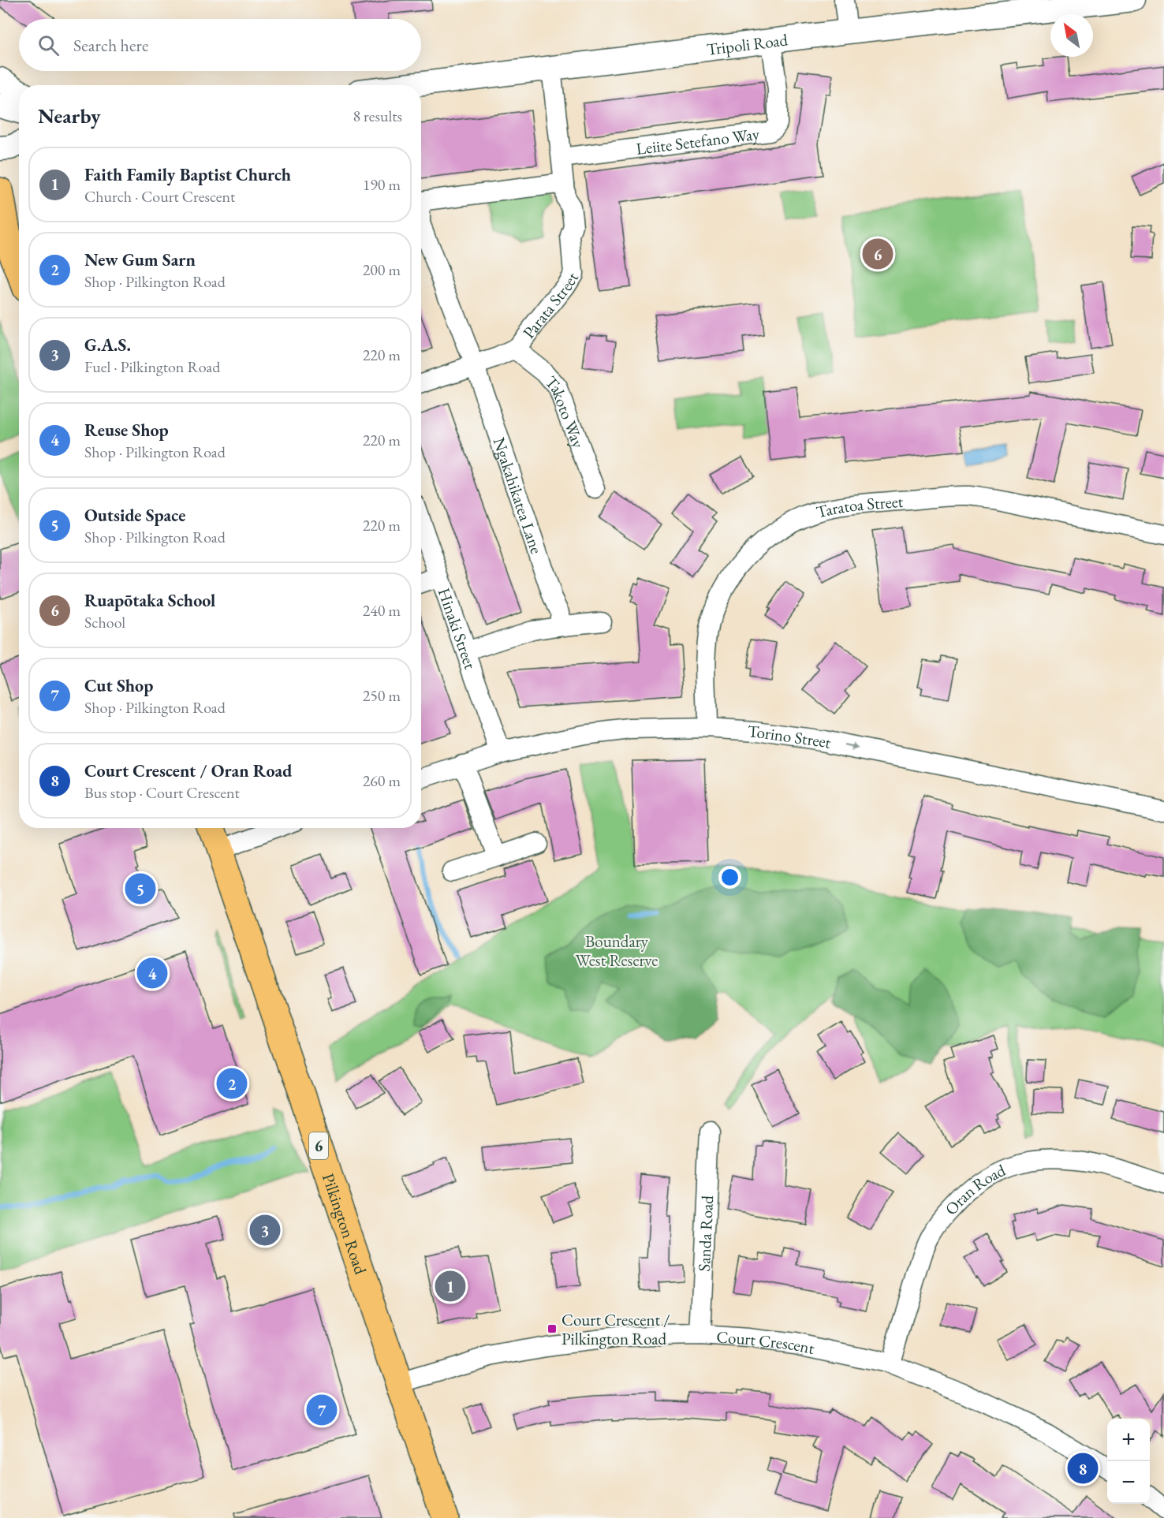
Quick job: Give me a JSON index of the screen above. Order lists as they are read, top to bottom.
{
  "streets": {
    "main road": ["6", "Pilkington Road"],
    "street": [
      "Tripoli Road",
      "Leiite Setefano Way",
      "Parata Street",
      "Takoto Way",
      "Ngakahikatea Lane",
      "Taratoa Street",
      "Hinaki Street",
      "Torino Street",
      "Oran Road",
      "Sanda Road",
      "Court Crescent"
    ]
  },
  "crossings": [
    ["Tripoli Road", "Leiite Setefano Way"],
    ["Tripoli Road", "Parata Street"],
    ["Leiite Setefano Way", "Parata Street"],
    ["Parata Street", "Takoto Way"],
    ["Parata Street", "Ngakahikatea Lane"],
    ["Taratoa Street", "Torino Street"],
    ["Hinaki Street", "Torino Street"],
    ["Oran Road", "Court Crescent"],
    ["Pilkington Road", "Court Crescent"],
    ["Sanda Road", "Court Crescent"]
  ],
  "one_way": ["Torino Street"],
  "parks": ["Boundary West Reserve"],
  "places": {
    "transit": ["Court Crescent / Pilkington Road"]
  },
  "north": "top left",
  "page": {
    "search": "Search here",
    "heading": ["Nearby", "8 results"],
    "list": [
      {
        "mark": "1",
        "name": "Faith Family Baptist Church",
        "note": "Church · Court Crescent",
        "value": "190 m"
      },
      {
        "mark": "2",
        "name": "New Gum Sarn",
        "note": "Shop · Pilkington Road",
        "value": "200 m"
      },
      {
        "mark": "3",
        "name": "G.A.S.",
        "note": "Fuel · Pilkington Road",
        "value": "220 m"
      },
      {
        "mark": "4",
        "name": "Reuse Shop",
        "note": "Shop · Pilkington Road",
        "value": "220 m"
      },
      {
        "mark": "5",
        "name": "Outside Space",
        "note": "Shop · Pilkington Road",
        "value": "220 m"
      },
      {
        "mark": "6",
        "name": "Ruapōtaka School",
        "note": "School",
        "value": "240 m"
      },
      {
        "mark": "7",
        "name": "Cut Shop",
        "note": "Shop · Pilkington Road",
        "value": "250 m"
      },
      {
        "mark": "8",
        "name": "Court Crescent / Oran Road",
        "note": "Bus stop · Court Crescent",
        "value": "260 m"
      }
    ],
    "pins": [
      "6",
      "5",
      "4",
      "2",
      "3",
      "1",
      "7",
      "8"
    ],
    "map_buttons": ["+", "−"]
  }
}
